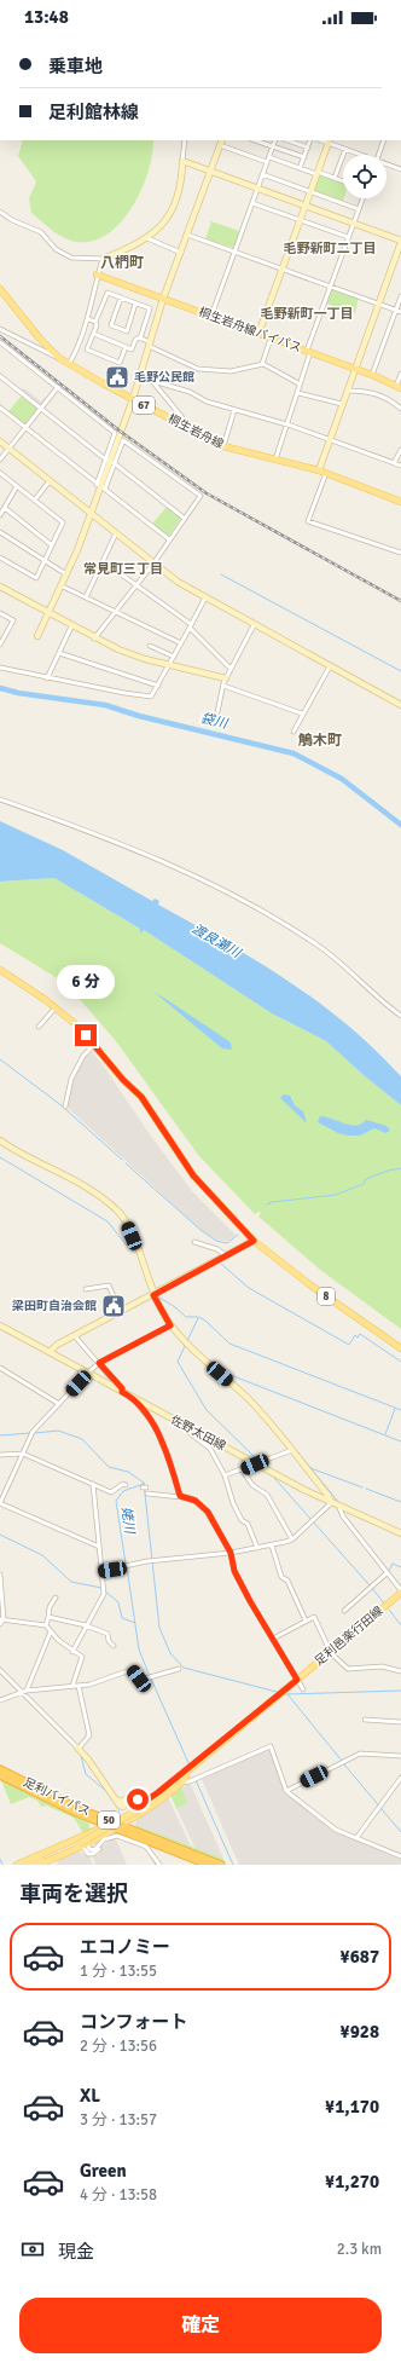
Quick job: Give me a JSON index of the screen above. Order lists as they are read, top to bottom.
{
  "streets": {
    "highway": ["足利バイパス", "50"],
    "main road": [
      "桐生岩舟線バイパス",
      "67",
      "桐生岩舟線",
      "8",
      "足利邑楽行田線"
    ],
    "street": ["佐野太田線"]
  },
  "districts": [
    "毛野新町二丁目",
    "八椚町",
    "毛野新町一丁目",
    "常見町三丁目",
    "鵤木町"
  ],
  "water": ["袋川", "渡良瀬川", "姥川"],
  "places": {
    "public building": ["毛野公民館", "梁田町自治会館"]
  },
  "page": {
    "status": "13:48",
    "banner": ["乗車地", "足利館林線"],
    "bubble": "6 分",
    "heading": "車両を選択",
    "list": [
      {
        "name": "エコノミー",
        "note": "1 分 · 13:55",
        "value": "¥687"
      },
      {
        "name": "コンフォート",
        "note": "2 分 · 13:56",
        "value": "¥928"
      },
      {
        "name": "XL",
        "note": "3 分 · 13:57",
        "value": "¥1,170"
      },
      {
        "name": "Green",
        "note": "4 分 · 13:58",
        "value": "¥1,270"
      }
    ],
    "pay": ["現金", "2.3 km"],
    "buttons": "確定"
  }
}
